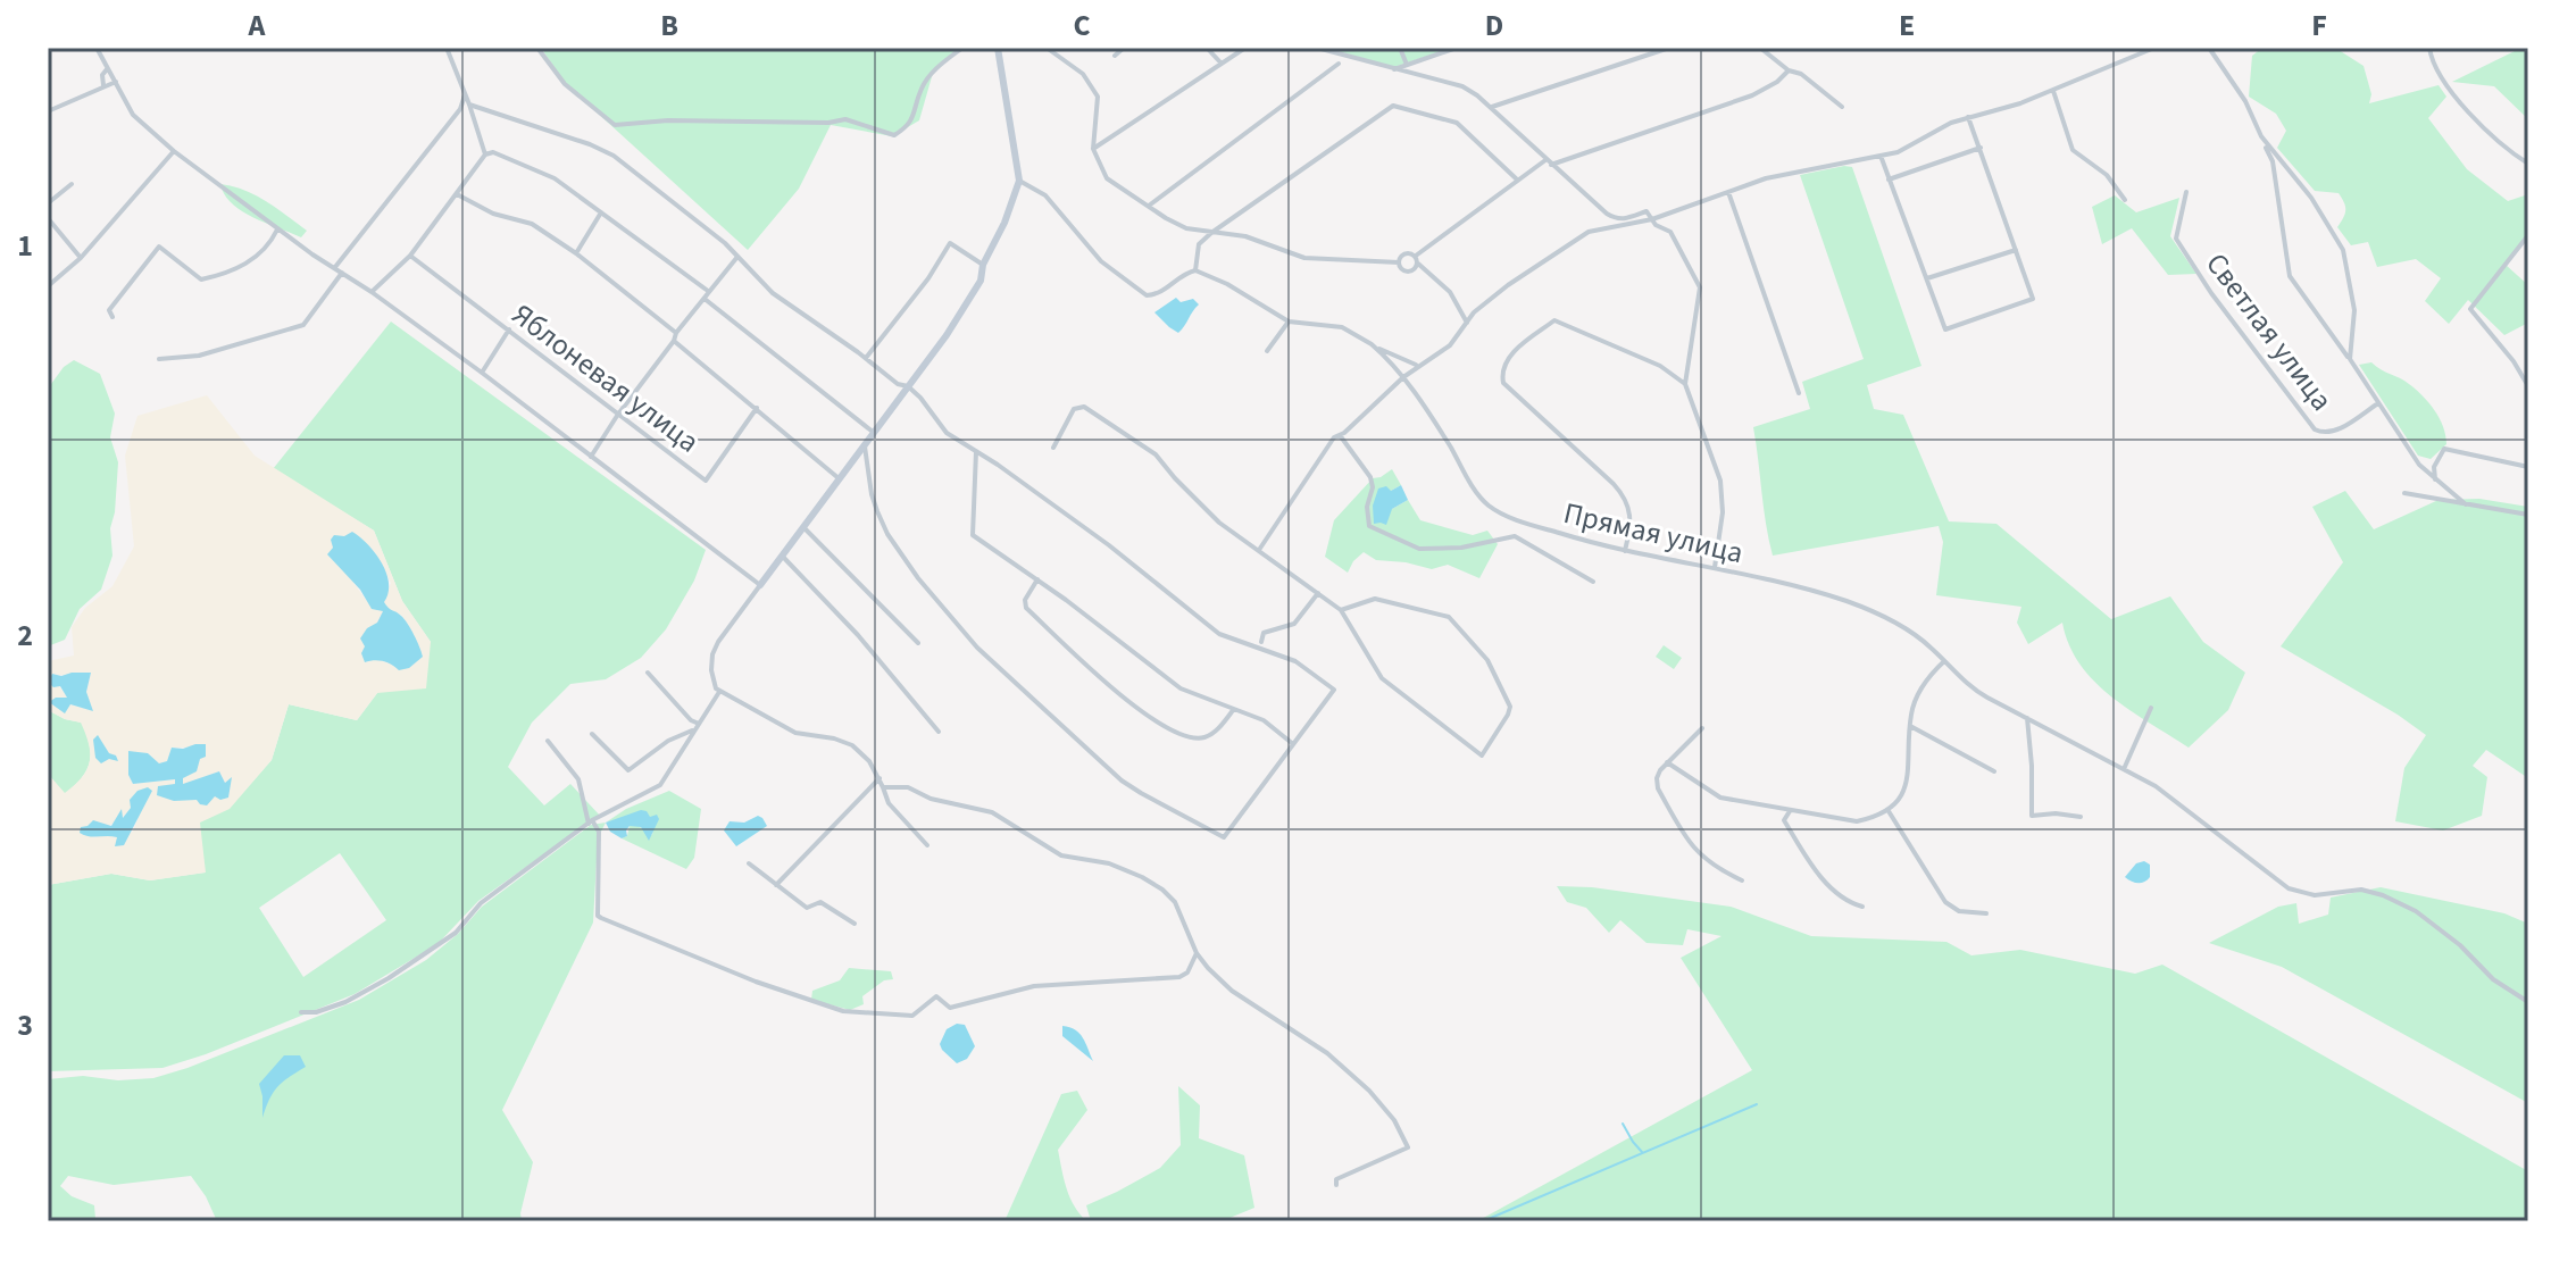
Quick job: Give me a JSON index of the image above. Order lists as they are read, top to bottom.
{
  "streets": {
    "street": ["Светлая улица", "Яблоневая улица", "Прямая улица"]
  },
  "grid": {
    "columns": [
      "A",
      "B",
      "C",
      "D",
      "E",
      "F"
    ],
    "rows": ["1", "2", "3"]
  }
}
